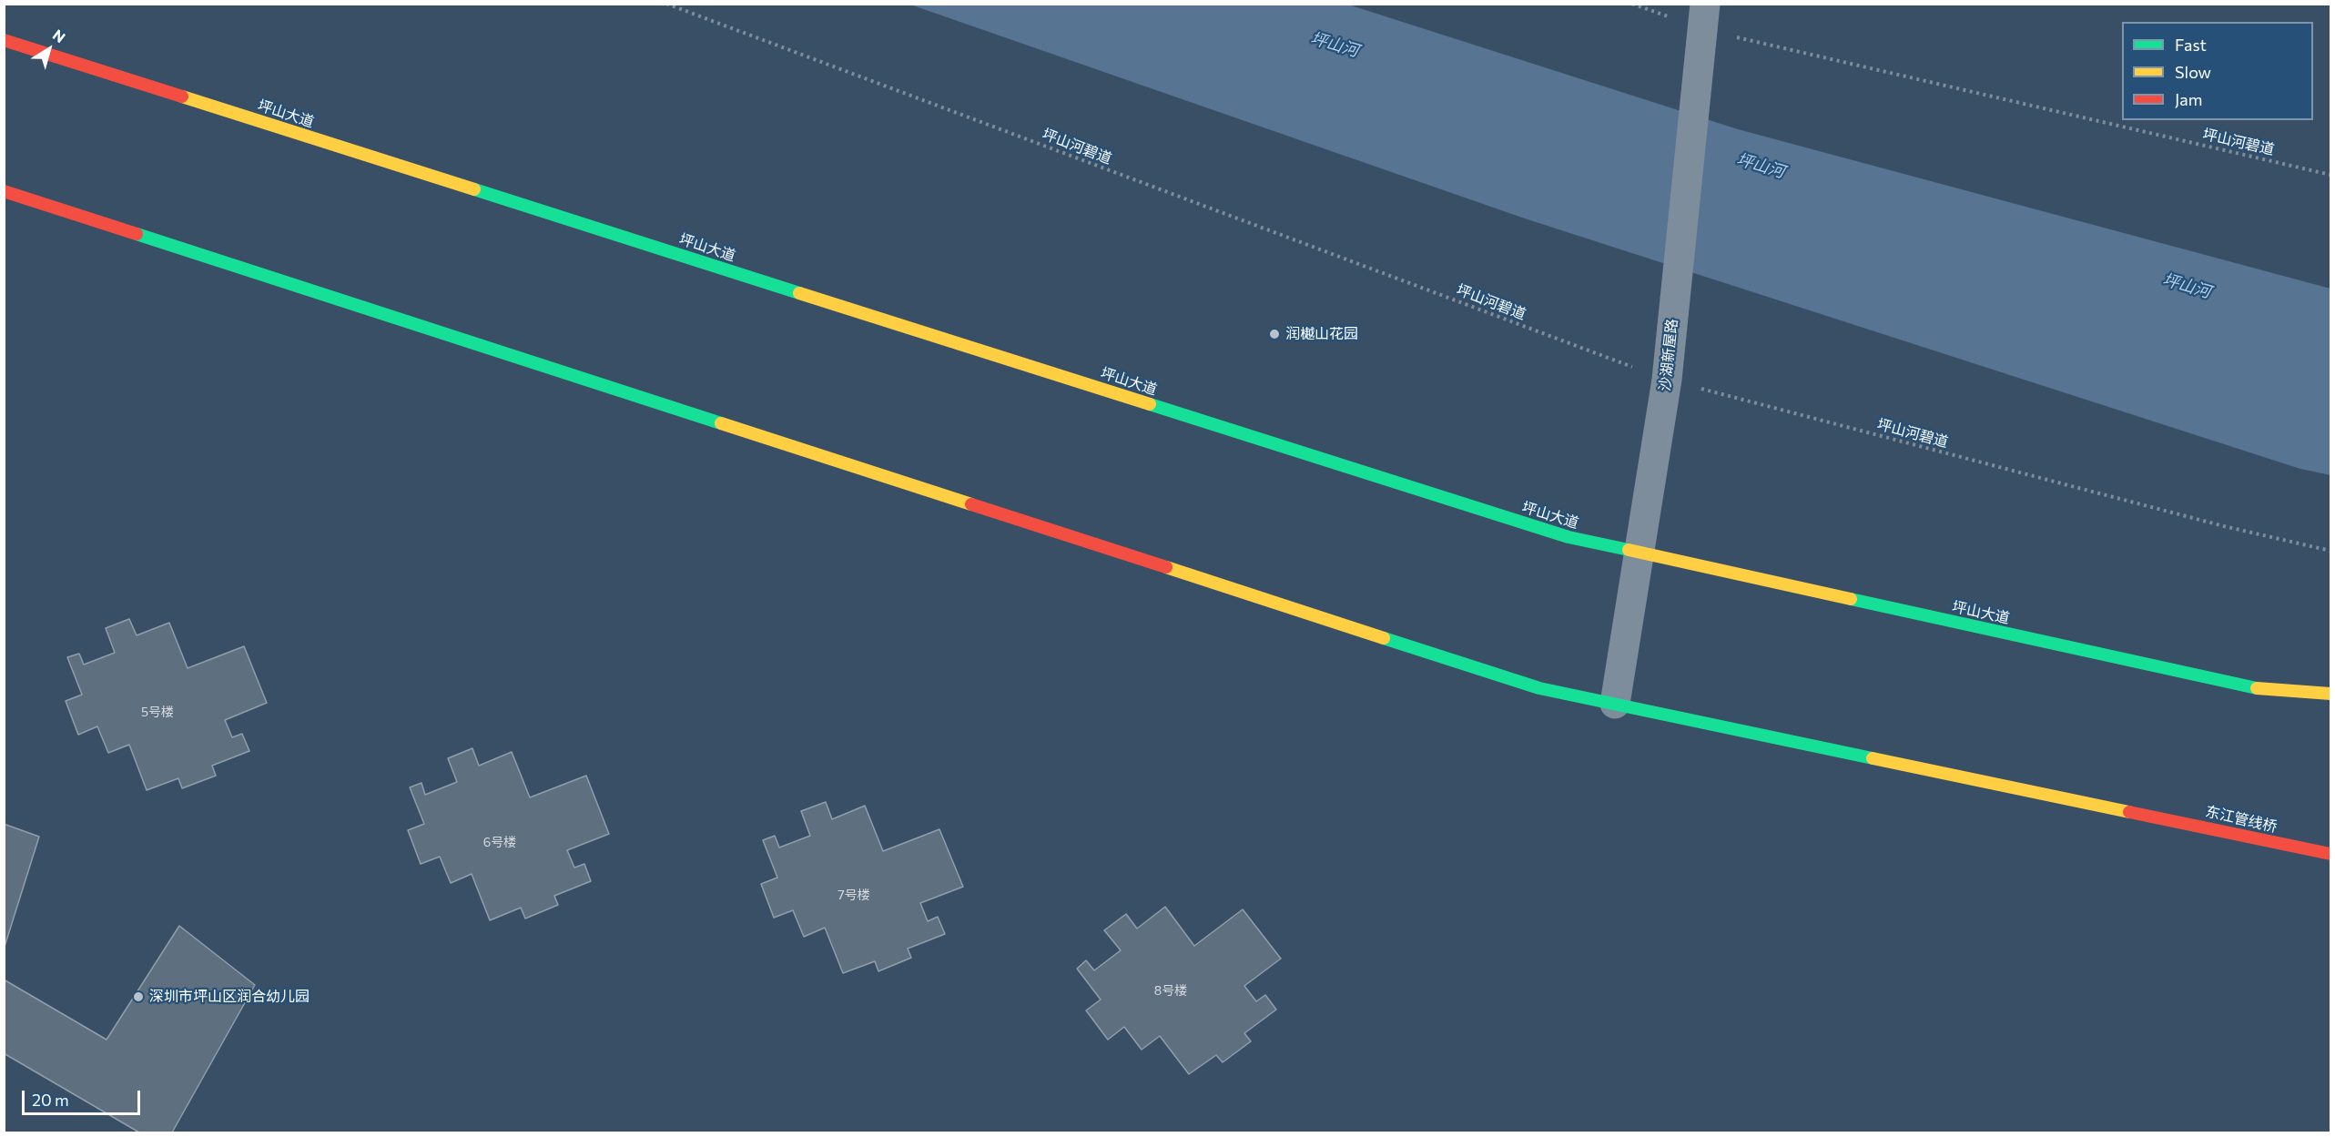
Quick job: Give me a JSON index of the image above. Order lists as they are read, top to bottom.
{
  "streets": {
    "highway": ["坪山大道", "东江管线桥"],
    "street": ["沙湖新屋路"],
    "path": ["坪山河碧道"]
  },
  "crossings": [
    ["坪山大道", "沙湖新屋路"],
    ["坪山河碧道", "沙湖新屋路"],
    ["沙湖新屋路", "东江管线桥"]
  ],
  "water": ["坪山河"],
  "places": ["润樾山花园", "深圳市坪山区润合幼儿园"],
  "house_numbers": [
    "5号楼",
    "6号楼",
    "7号楼",
    "8号楼"
  ],
  "legend": ["Fast", "Slow", "Jam"],
  "scale_bar": "20 m",
  "north": "top right"
}
